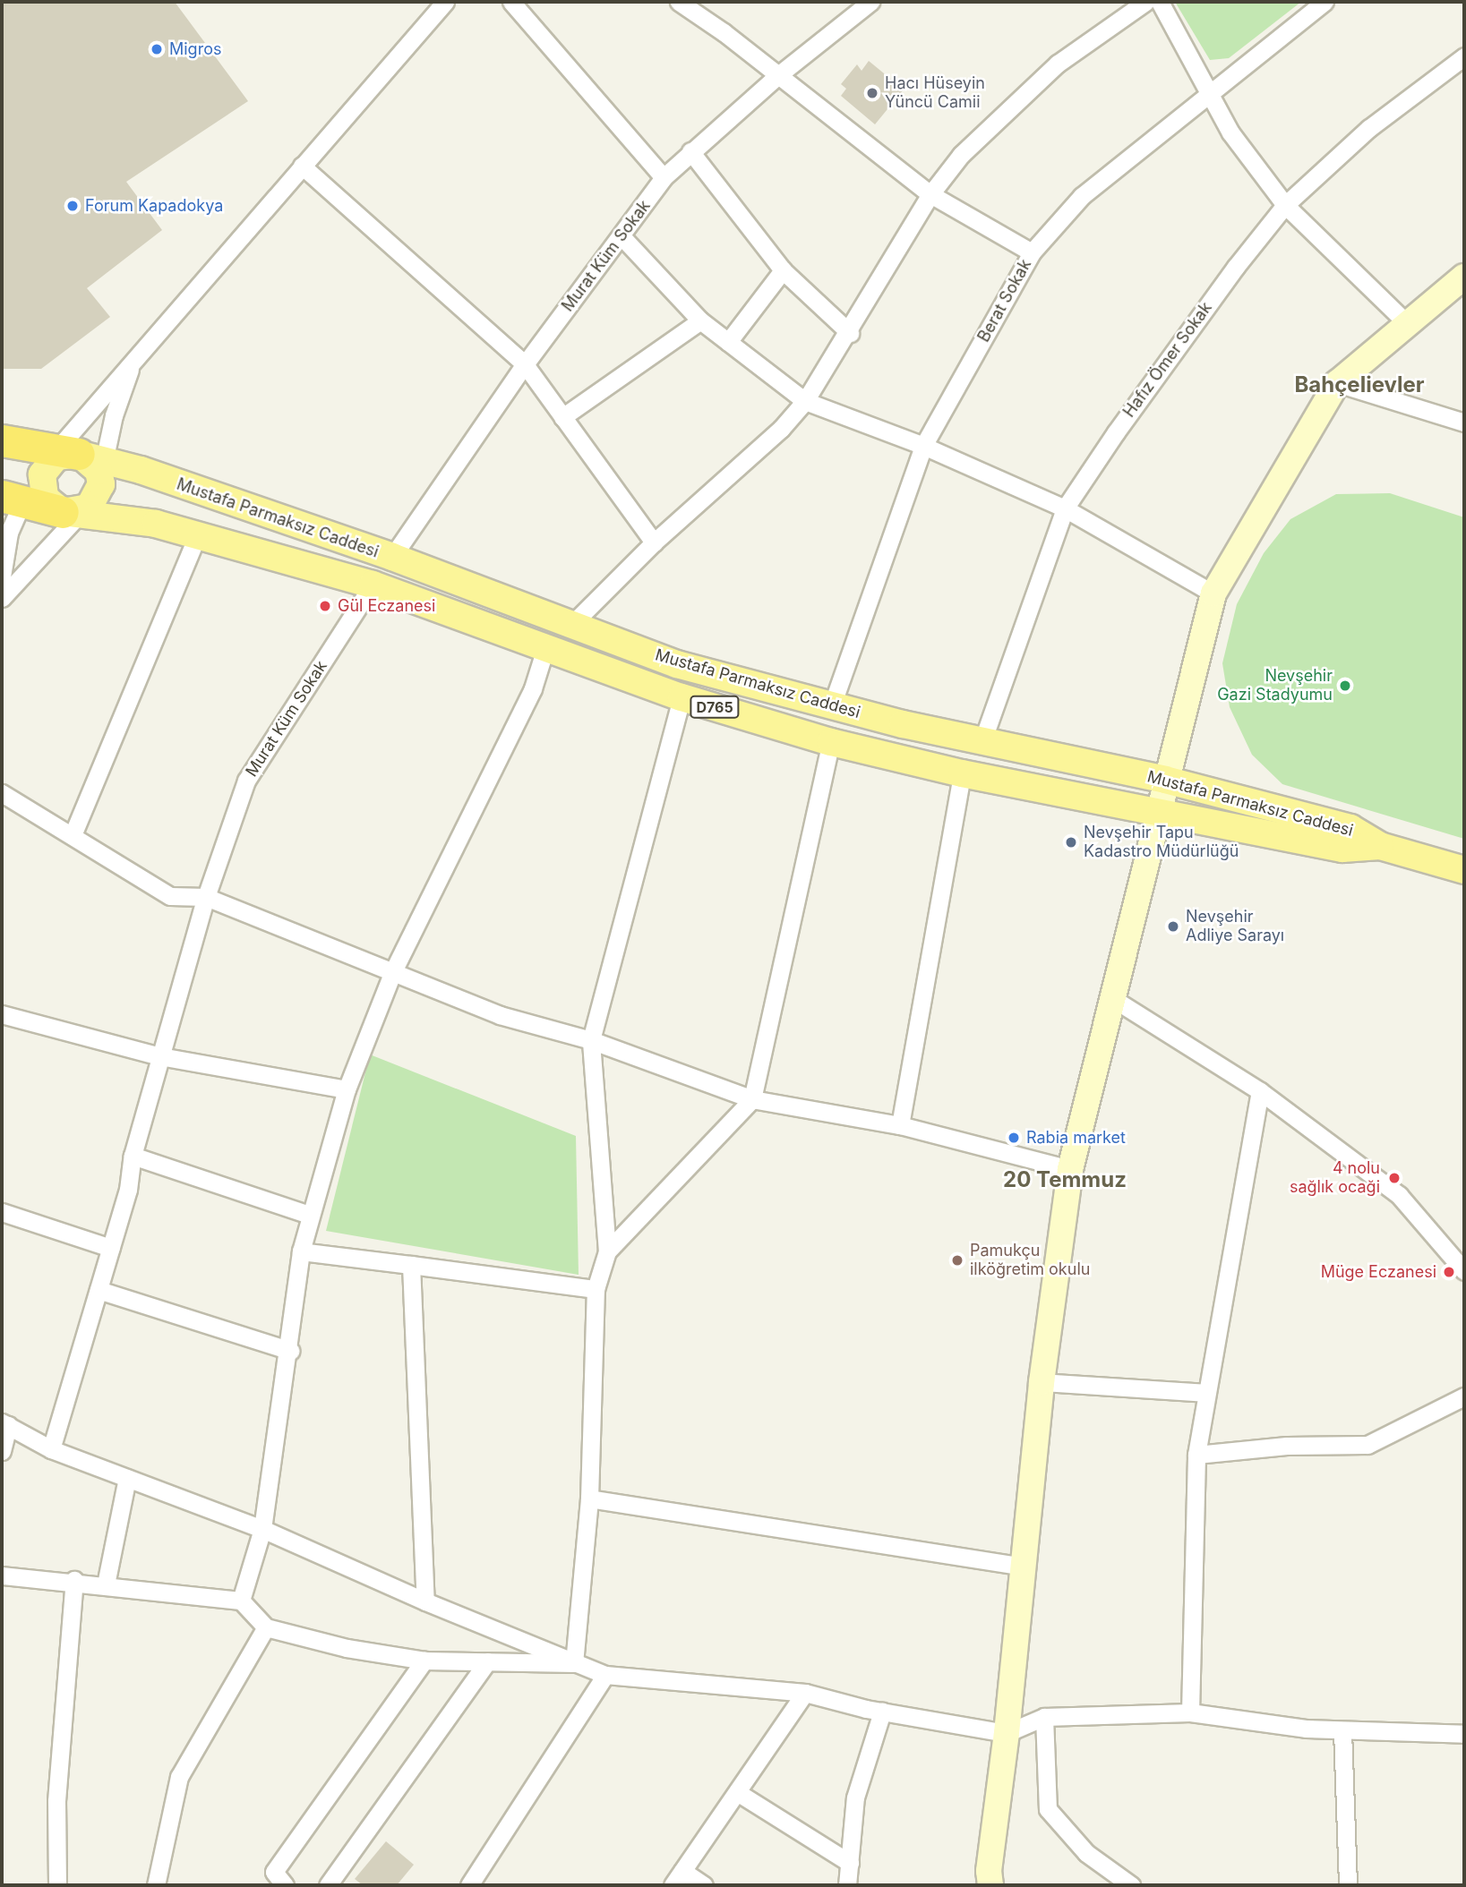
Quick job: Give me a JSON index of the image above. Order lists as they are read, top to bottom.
{
  "streets": {
    "highway": ["Mustafa Parmaksız Caddesi", "D765"],
    "street": ["Murat Küm Sokak", "Berat Sokak", "Hafız Ömer Sokak"]
  },
  "crossings": [
    ["Murat Küm Sokak", "Mustafa Parmaksız Caddesi"],
    ["Berat Sokak", "Mustafa Parmaksız Caddesi"],
    ["Hafız Ömer Sokak", "Mustafa Parmaksız Caddesi"],
    ["Mustafa Parmaksız Caddesi", "D765"]
  ],
  "districts": ["Bahçelievler", "20 Temmuz"],
  "places": [
    "Migros",
    "Hacı Hüseyin Yüncü Camii",
    "Forum Kapadokya",
    "Gül Eczanesi",
    "Nevşehir Gazi Stadyumu",
    "Nevşehir Tapu Kadastro Müdürlüğü",
    "Nevşehir Adliye Sarayı",
    "Rabia market",
    "4 nolu sağlık ocaği",
    "Pamukçu ilköğretim okulu",
    "Müge Eczanesi"
  ]
}
